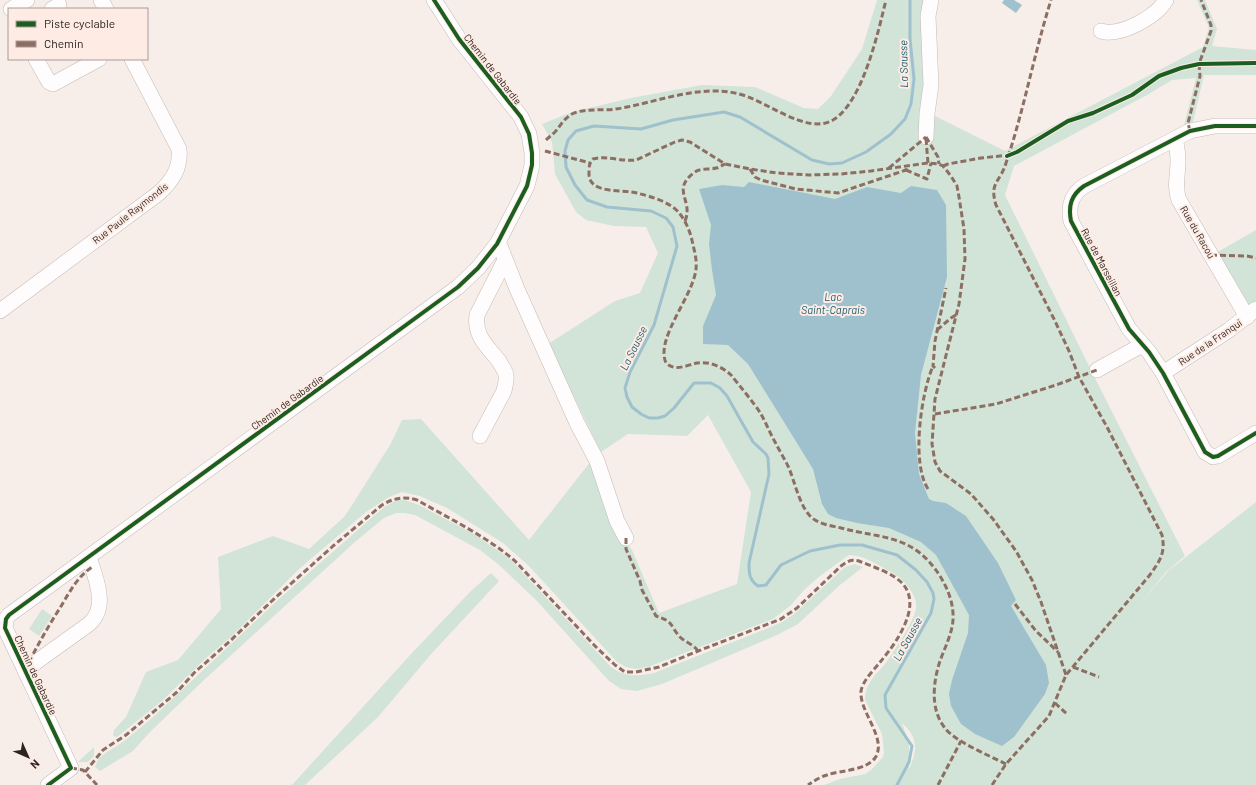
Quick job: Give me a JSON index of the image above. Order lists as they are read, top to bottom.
{
  "streets": {
    "street": [
      "Chemin de Gabardie",
      "Rue Paule Raymondis",
      "Rue du Racou",
      "Rue de Marseillan",
      "Rue de la Franqui"
    ]
  },
  "crossings": [
    ["Rue du Racou", "Rue de Marseillan"],
    ["Rue du Racou", "Rue de la Franqui"],
    ["Rue de Marseillan", "Rue de la Franqui"]
  ],
  "water": ["La Sausse", "Lac Saint-Caprais"],
  "legend": ["Piste cyclable", "Chemin"],
  "north": "bottom right"
}
